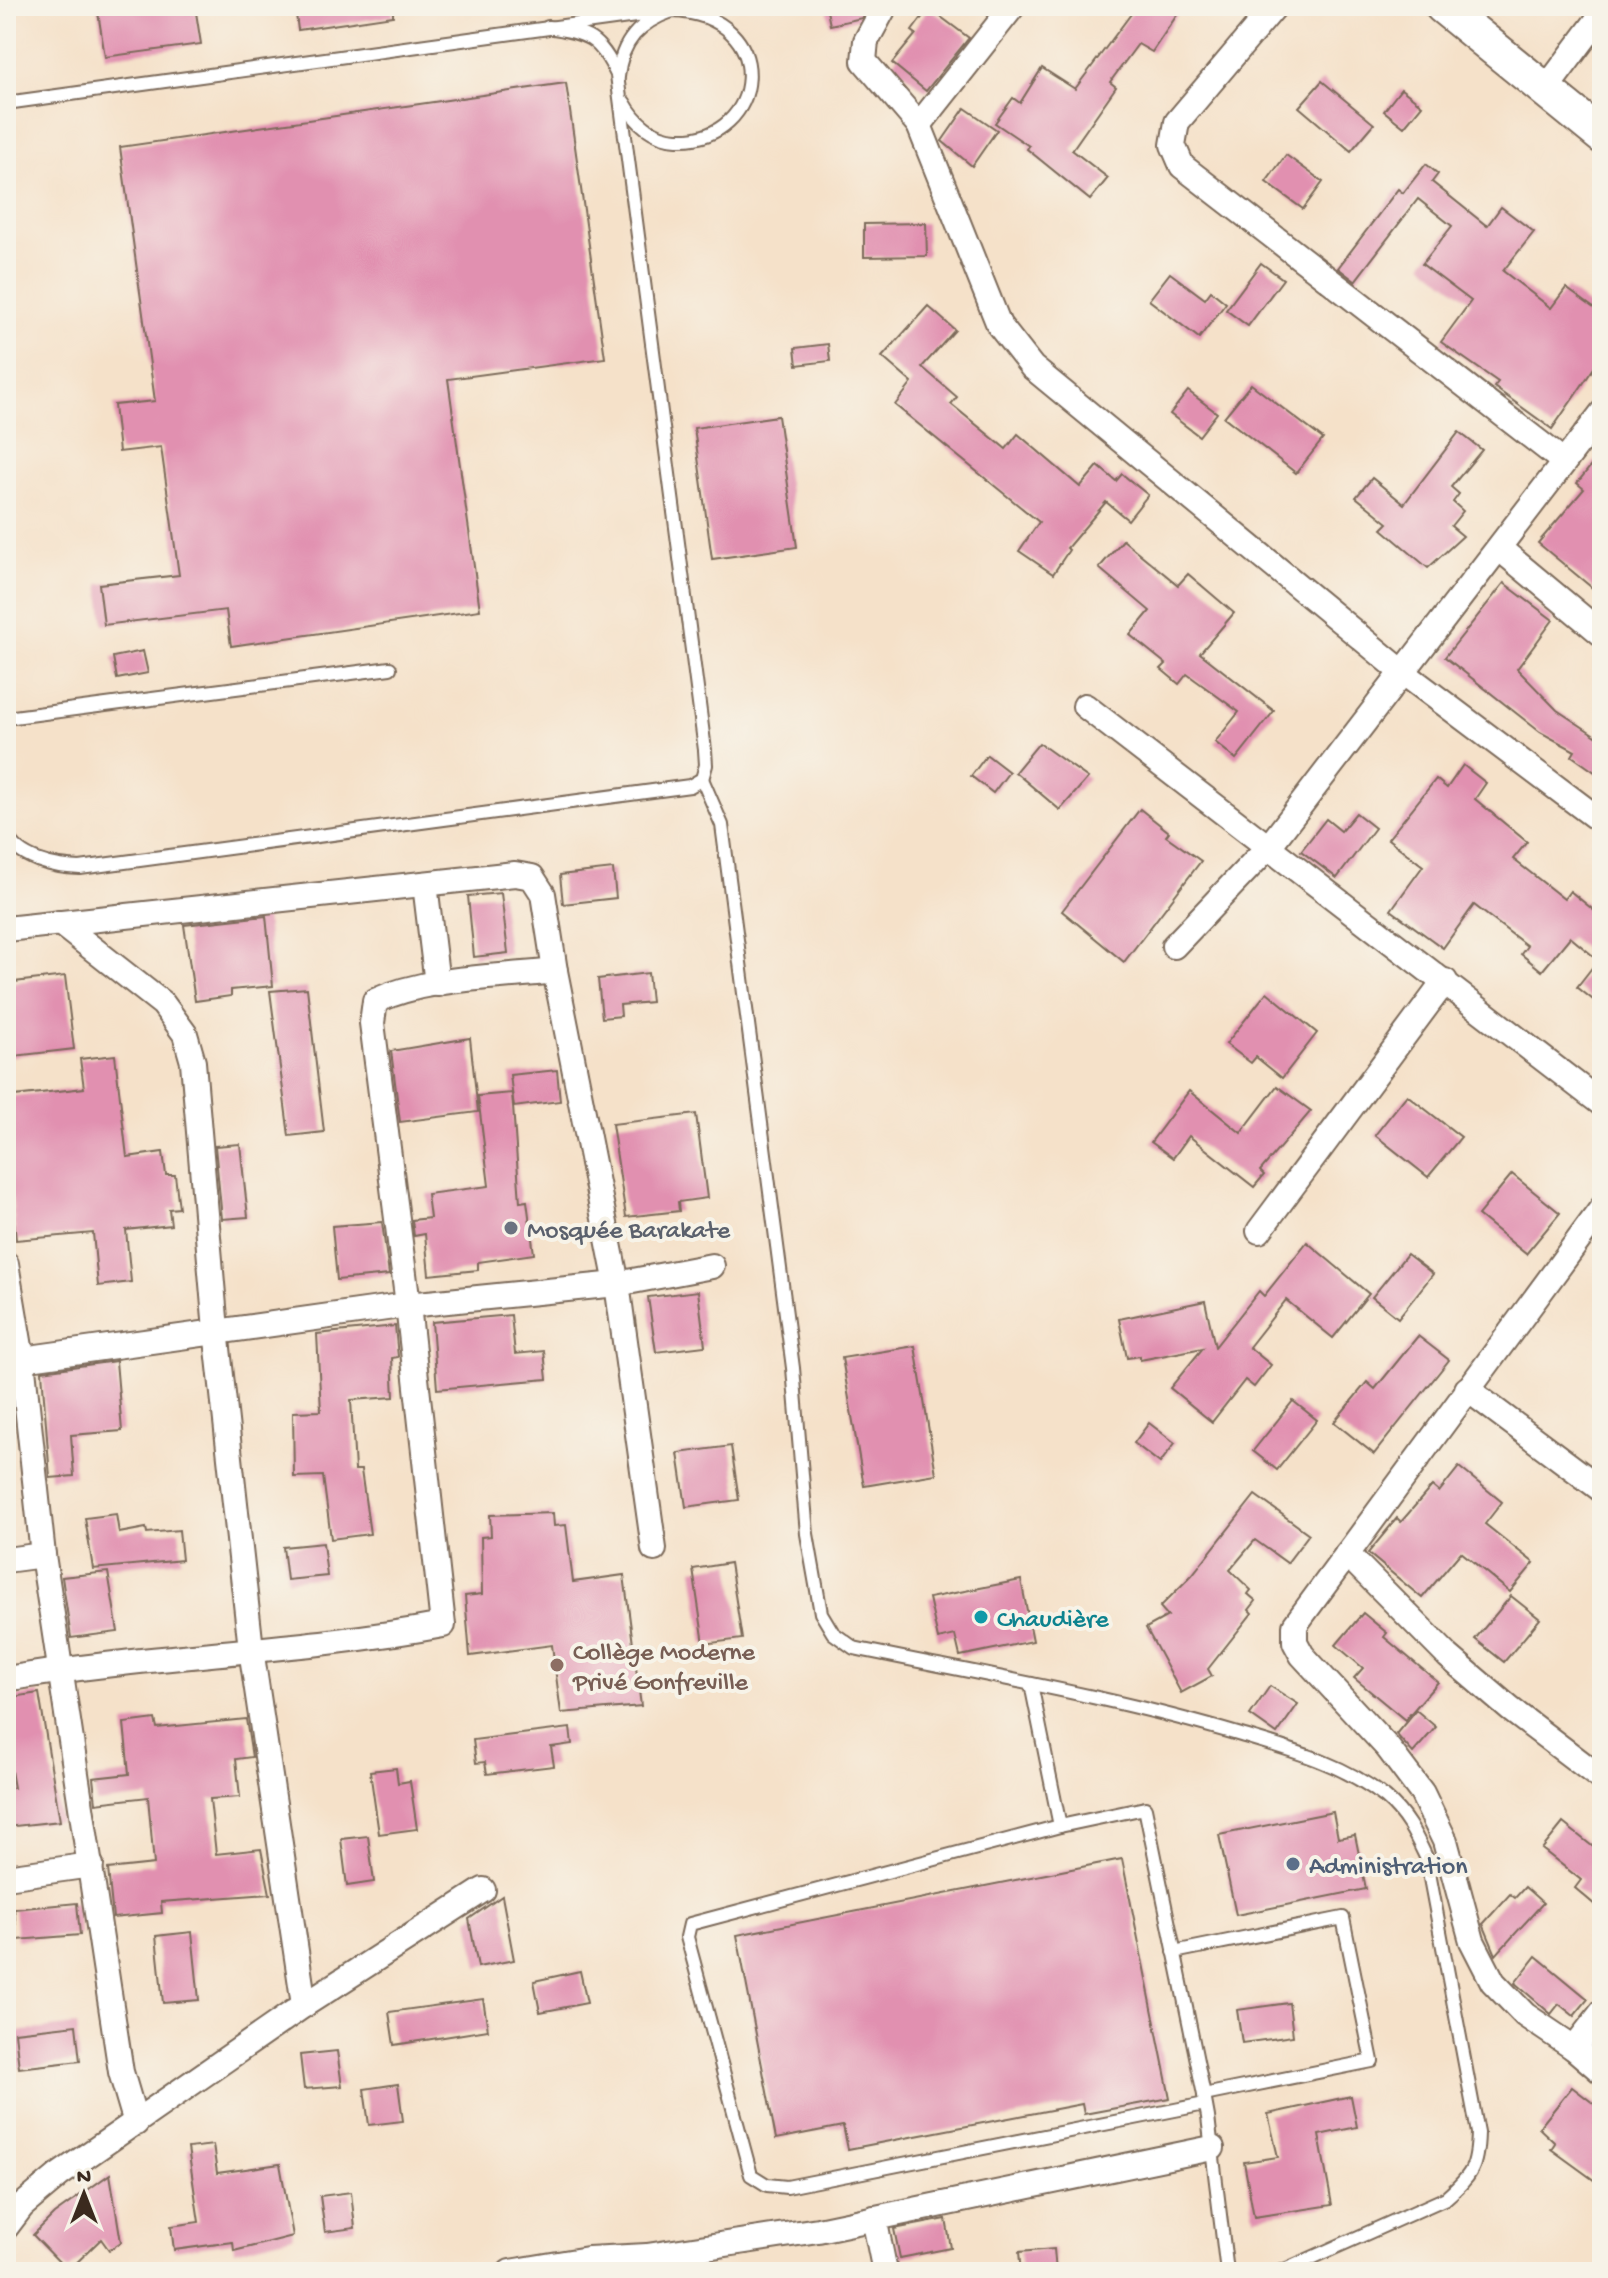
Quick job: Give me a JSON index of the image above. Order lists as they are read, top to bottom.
{
  "places": [
    "Mosquée Barakate",
    "Chaudière",
    "Collège Moderne Privé Gonfreville",
    "Administration"
  ],
  "north": "top"
}
